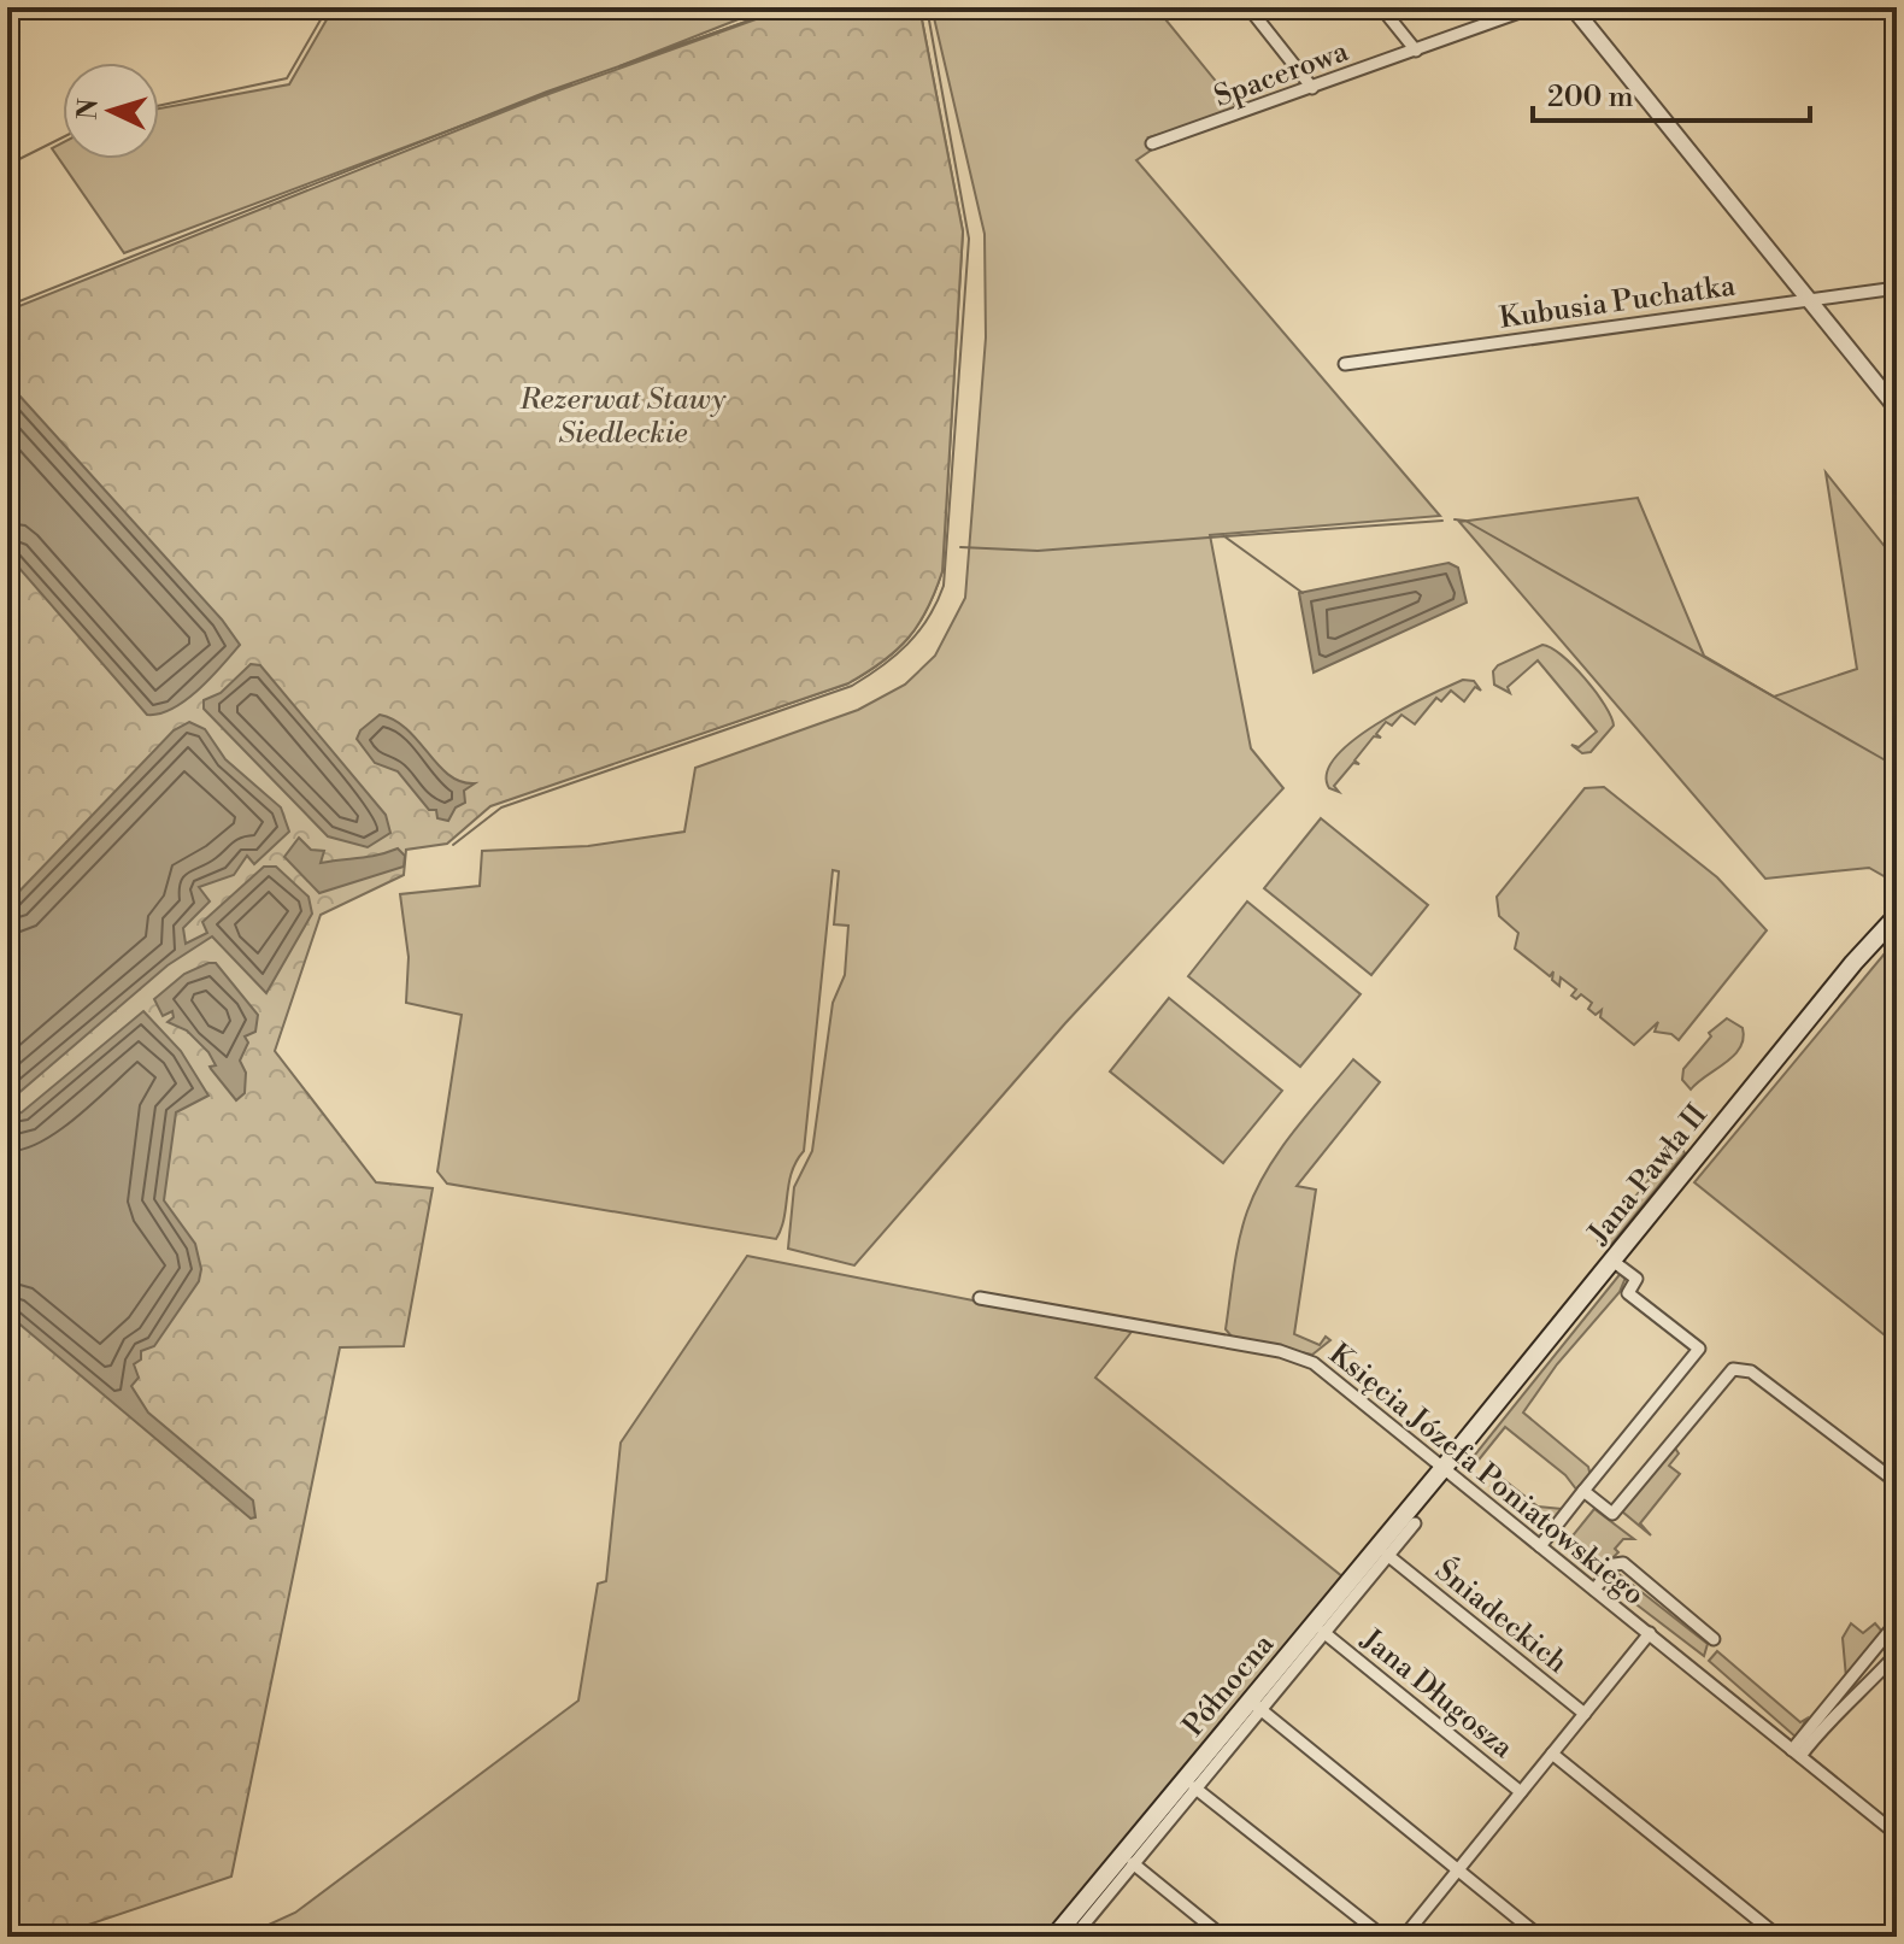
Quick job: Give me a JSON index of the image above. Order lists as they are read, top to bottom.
{
  "streets": {
    "main road": ["Jana Pawła II", "Północna"],
    "street": [
      "Spacerowa",
      "Kubusia Puchatka",
      "Księcia Józefa Poniatowskiego",
      "Śniadeckich",
      "Jana Długosza"
    ]
  },
  "crossings": [
    ["Jana Pawła II", "Księcia Józefa Poniatowskiego"],
    ["Jana Pawła II", "Północna"],
    ["Księcia Józefa Poniatowskiego", "Północna"],
    ["Śniadeckich", "Północna"],
    ["Północna", "Jana Długosza"]
  ],
  "parks": ["Rezerwat Stawy Siedleckie"],
  "scale_bar": "200 m",
  "north": "left"
}
